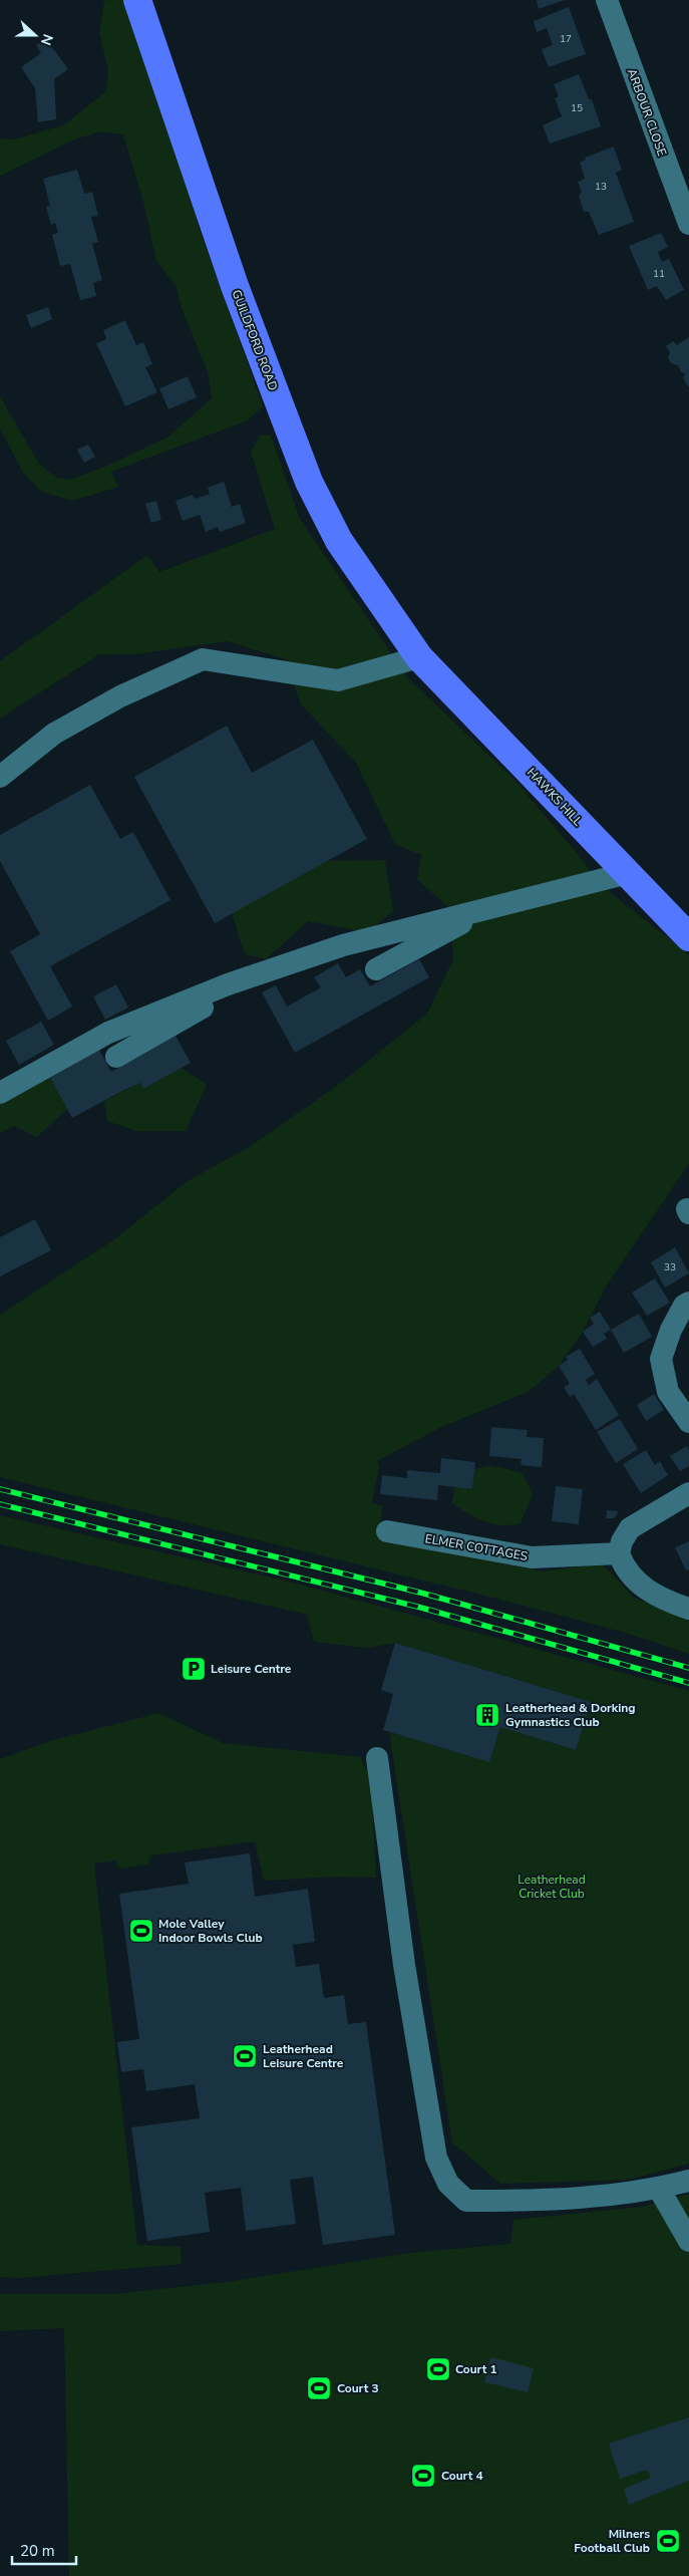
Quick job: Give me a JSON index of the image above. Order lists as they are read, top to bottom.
{
  "streets": {
    "main road": ["GUILDFORD ROAD", "HAWKS HILL"],
    "street": ["ARBOUR CLOSE", "ELMER COTTAGES"]
  },
  "crossings": [
    ["GUILDFORD ROAD", "HAWKS HILL"]
  ],
  "parks": ["Leatherhead Cricket Club"],
  "places": {
    "parking": ["Leisure Centre"],
    "building": ["Leatherhead & Dorking Gymnastics Club"],
    "sports": [
      "Mole Valley Indoor Bowls Club",
      "Leatherhead Leisure Centre",
      "Court 1",
      "Court 3",
      "Court 4",
      "Milners Football Club"
    ]
  },
  "house_numbers": [
    "17",
    "15",
    "13",
    "11",
    "33"
  ],
  "scale_bar": "20 m",
  "north": "right"
}
